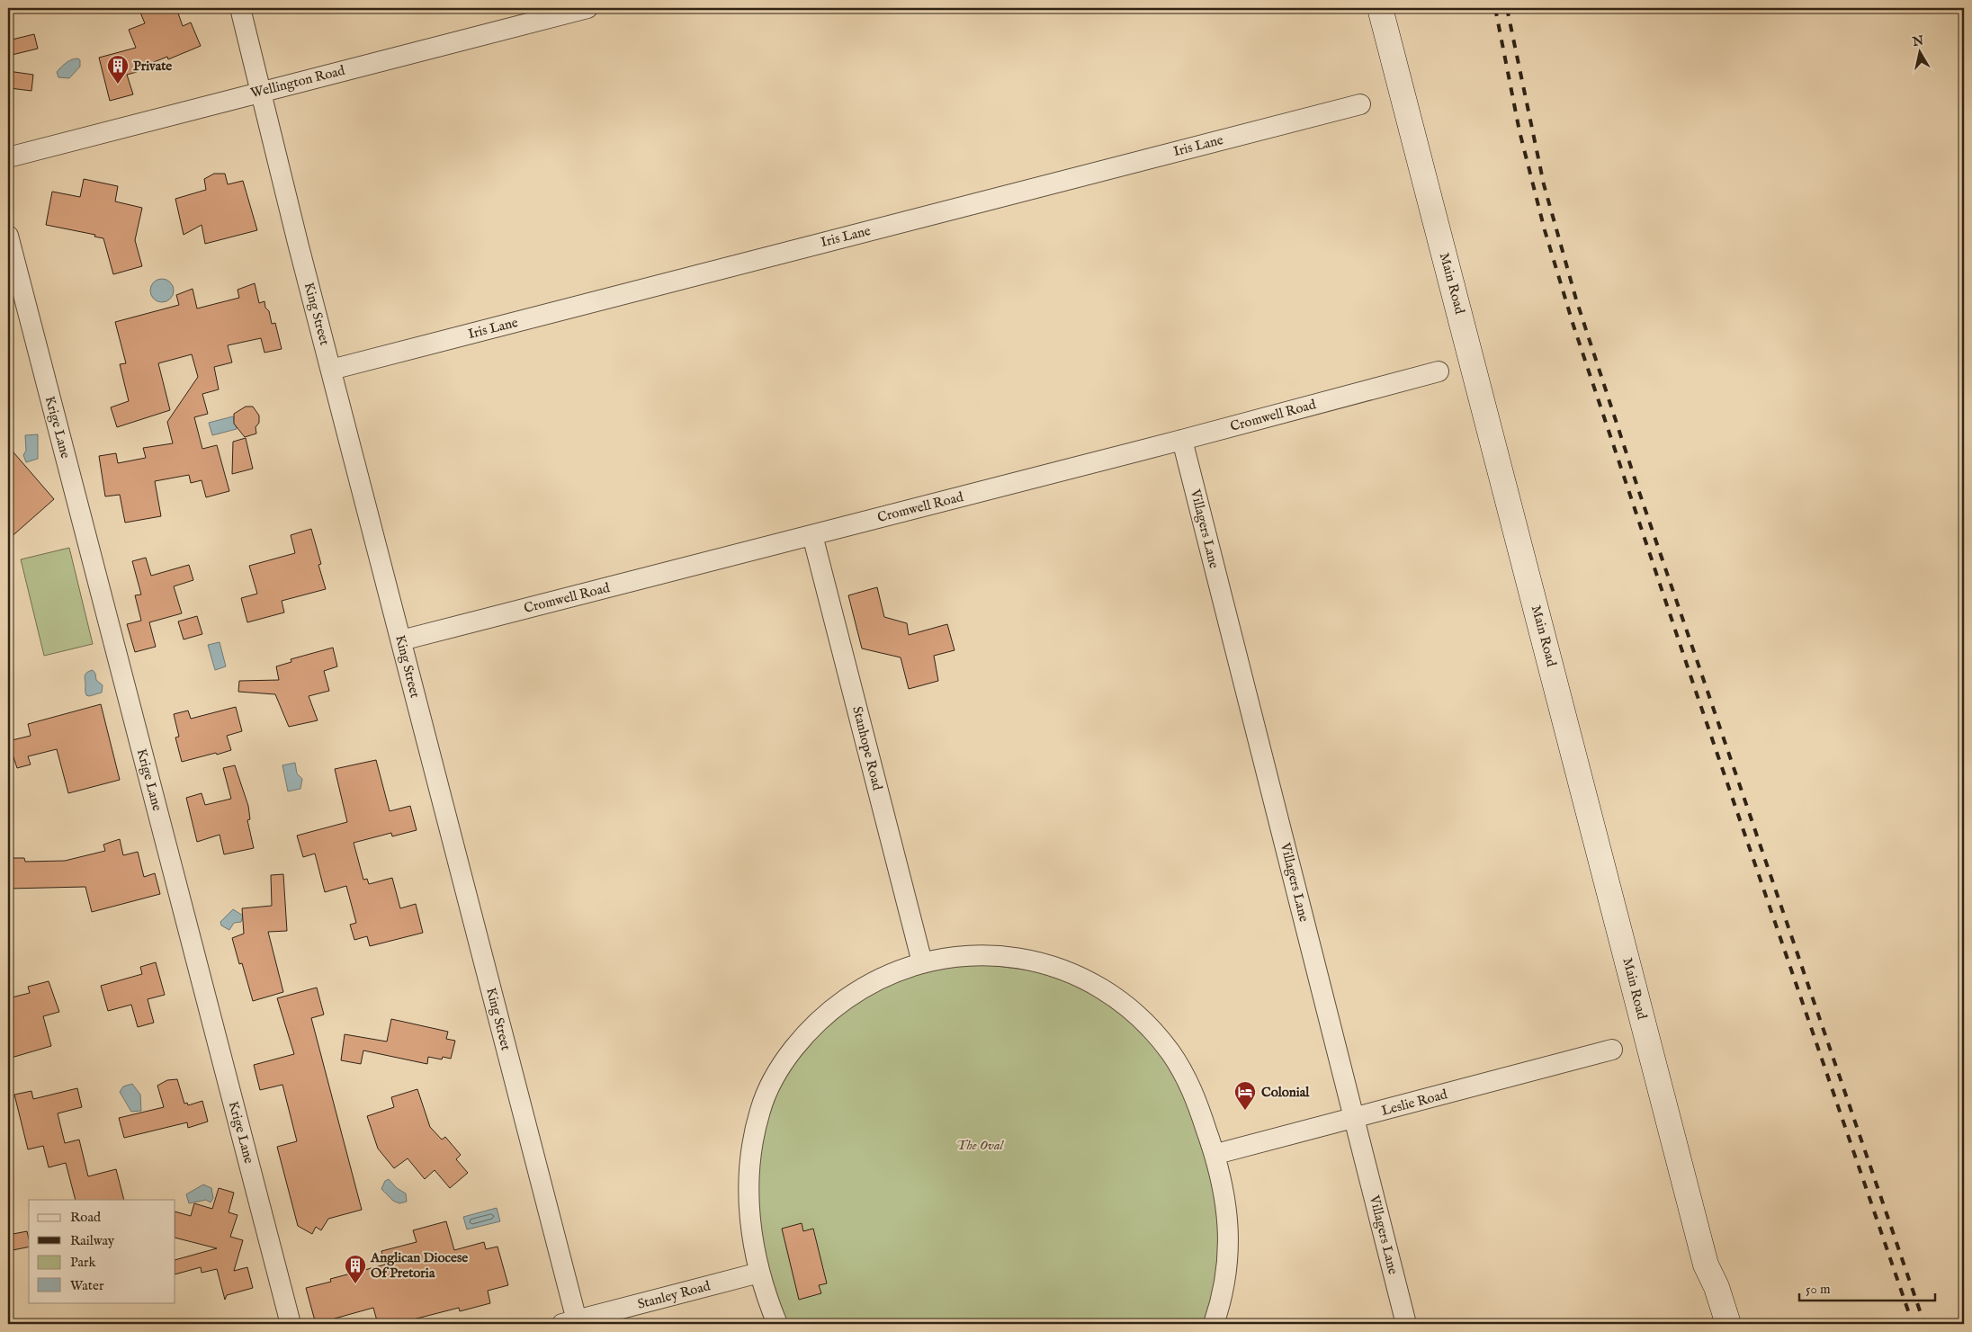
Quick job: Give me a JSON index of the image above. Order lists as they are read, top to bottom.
{
  "streets": {
    "main road": ["Main Road"],
    "street": [
      "Wellington Road",
      "Iris Lane",
      "King Street",
      "Cromwell Road",
      "Krige Lane",
      "Villagers Lane",
      "Stanhope Road",
      "Leslie Road",
      "Stanley Road"
    ]
  },
  "crossings": [
    ["Wellington Road", "King Street"],
    ["Iris Lane", "King Street"],
    ["King Street", "Cromwell Road"],
    ["King Street", "Stanley Road"],
    ["Cromwell Road", "Villagers Lane"],
    ["Cromwell Road", "Stanhope Road"],
    ["Villagers Lane", "Leslie Road"]
  ],
  "parks": ["The Oval"],
  "places": {
    "building": ["Private", "Anglican Diocese Of Pretoria"],
    "hotel": ["Colonial"]
  },
  "legend": [
    "Road",
    "Railway",
    "Park",
    "Water"
  ],
  "scale_bar": "50 m",
  "north": "top"
}
